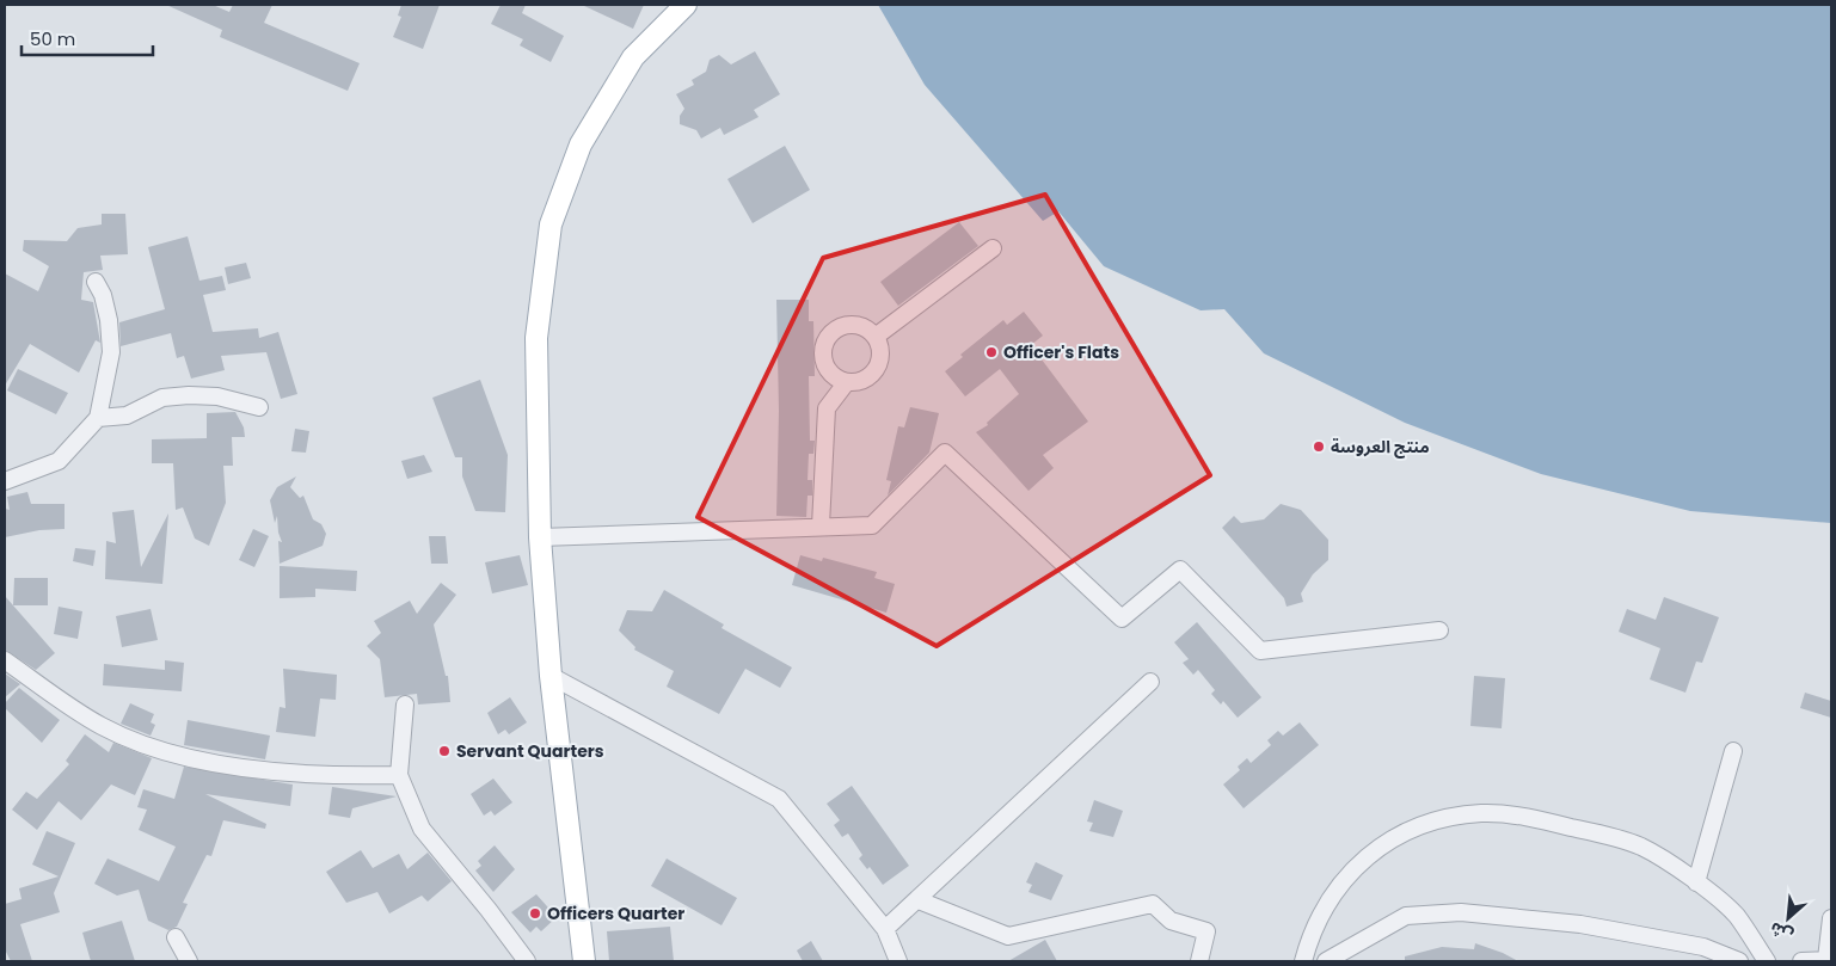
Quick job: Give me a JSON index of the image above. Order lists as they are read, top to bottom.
{
  "places": [
    "Officer's Flats",
    "منتج العروسة",
    "Servant Quarters",
    "Officers Quarter"
  ],
  "scale_bar": "50 m",
  "north": "bottom left"
}
